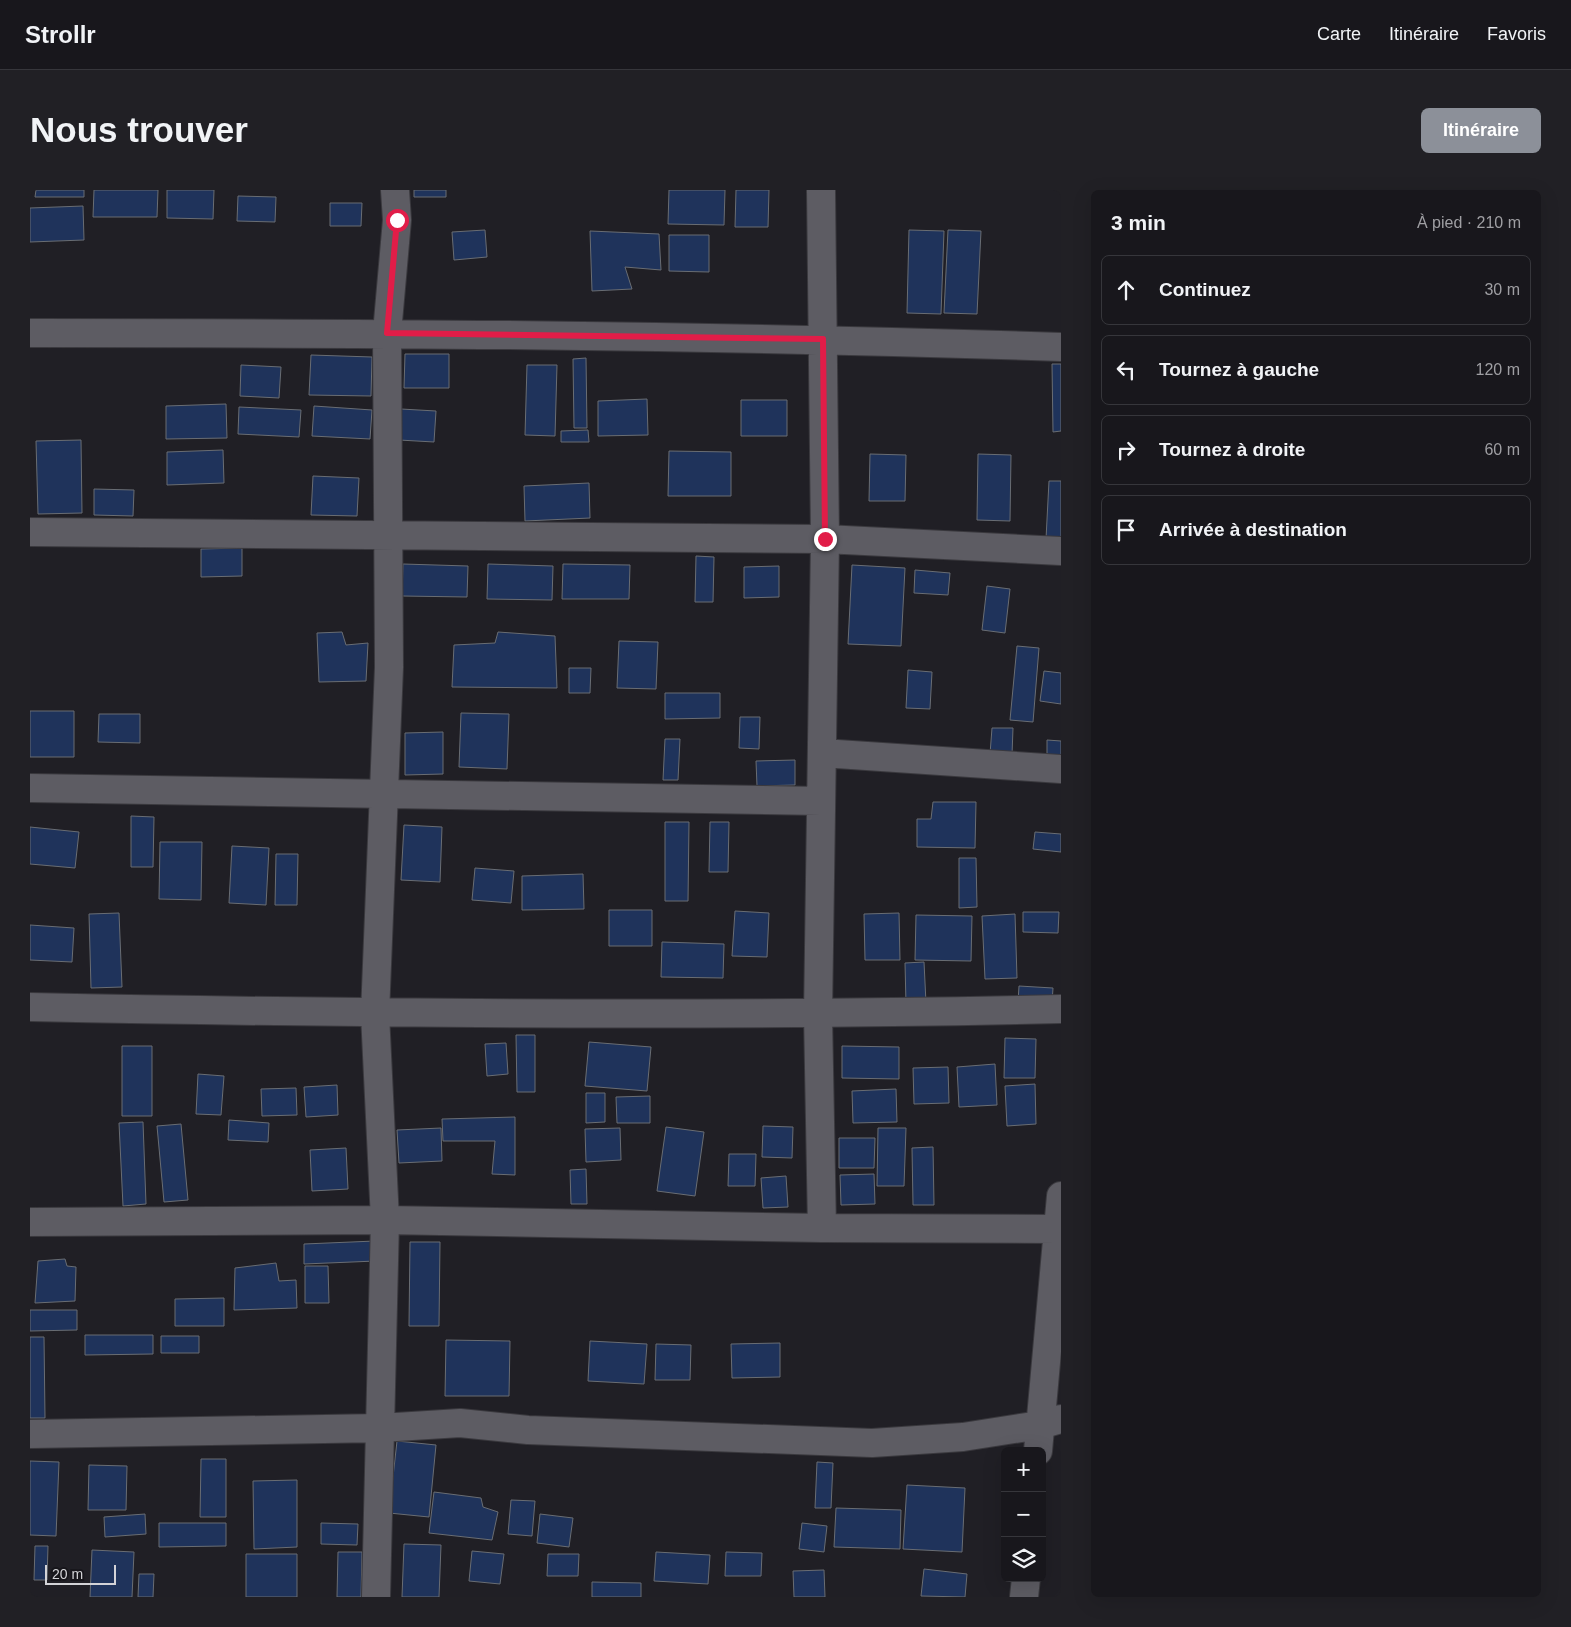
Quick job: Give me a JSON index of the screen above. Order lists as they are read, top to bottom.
{
  "scale_bar": "20 m",
  "page": {
    "header": "Strollr",
    "nav": ["Carte", "Itinéraire", "Favoris"],
    "buttons": "Itinéraire",
    "title": "Nous trouver",
    "heading": ["3 min", "À pied · 210 m"],
    "list": [
      ["Continuez", "30 m"],
      ["Tournez à gauche", "120 m"],
      ["Tournez à droite", "60 m"],
      "Arrivée à destination"
    ],
    "map_buttons": ["+", "−"],
    "scale": "20 m"
  }
}
